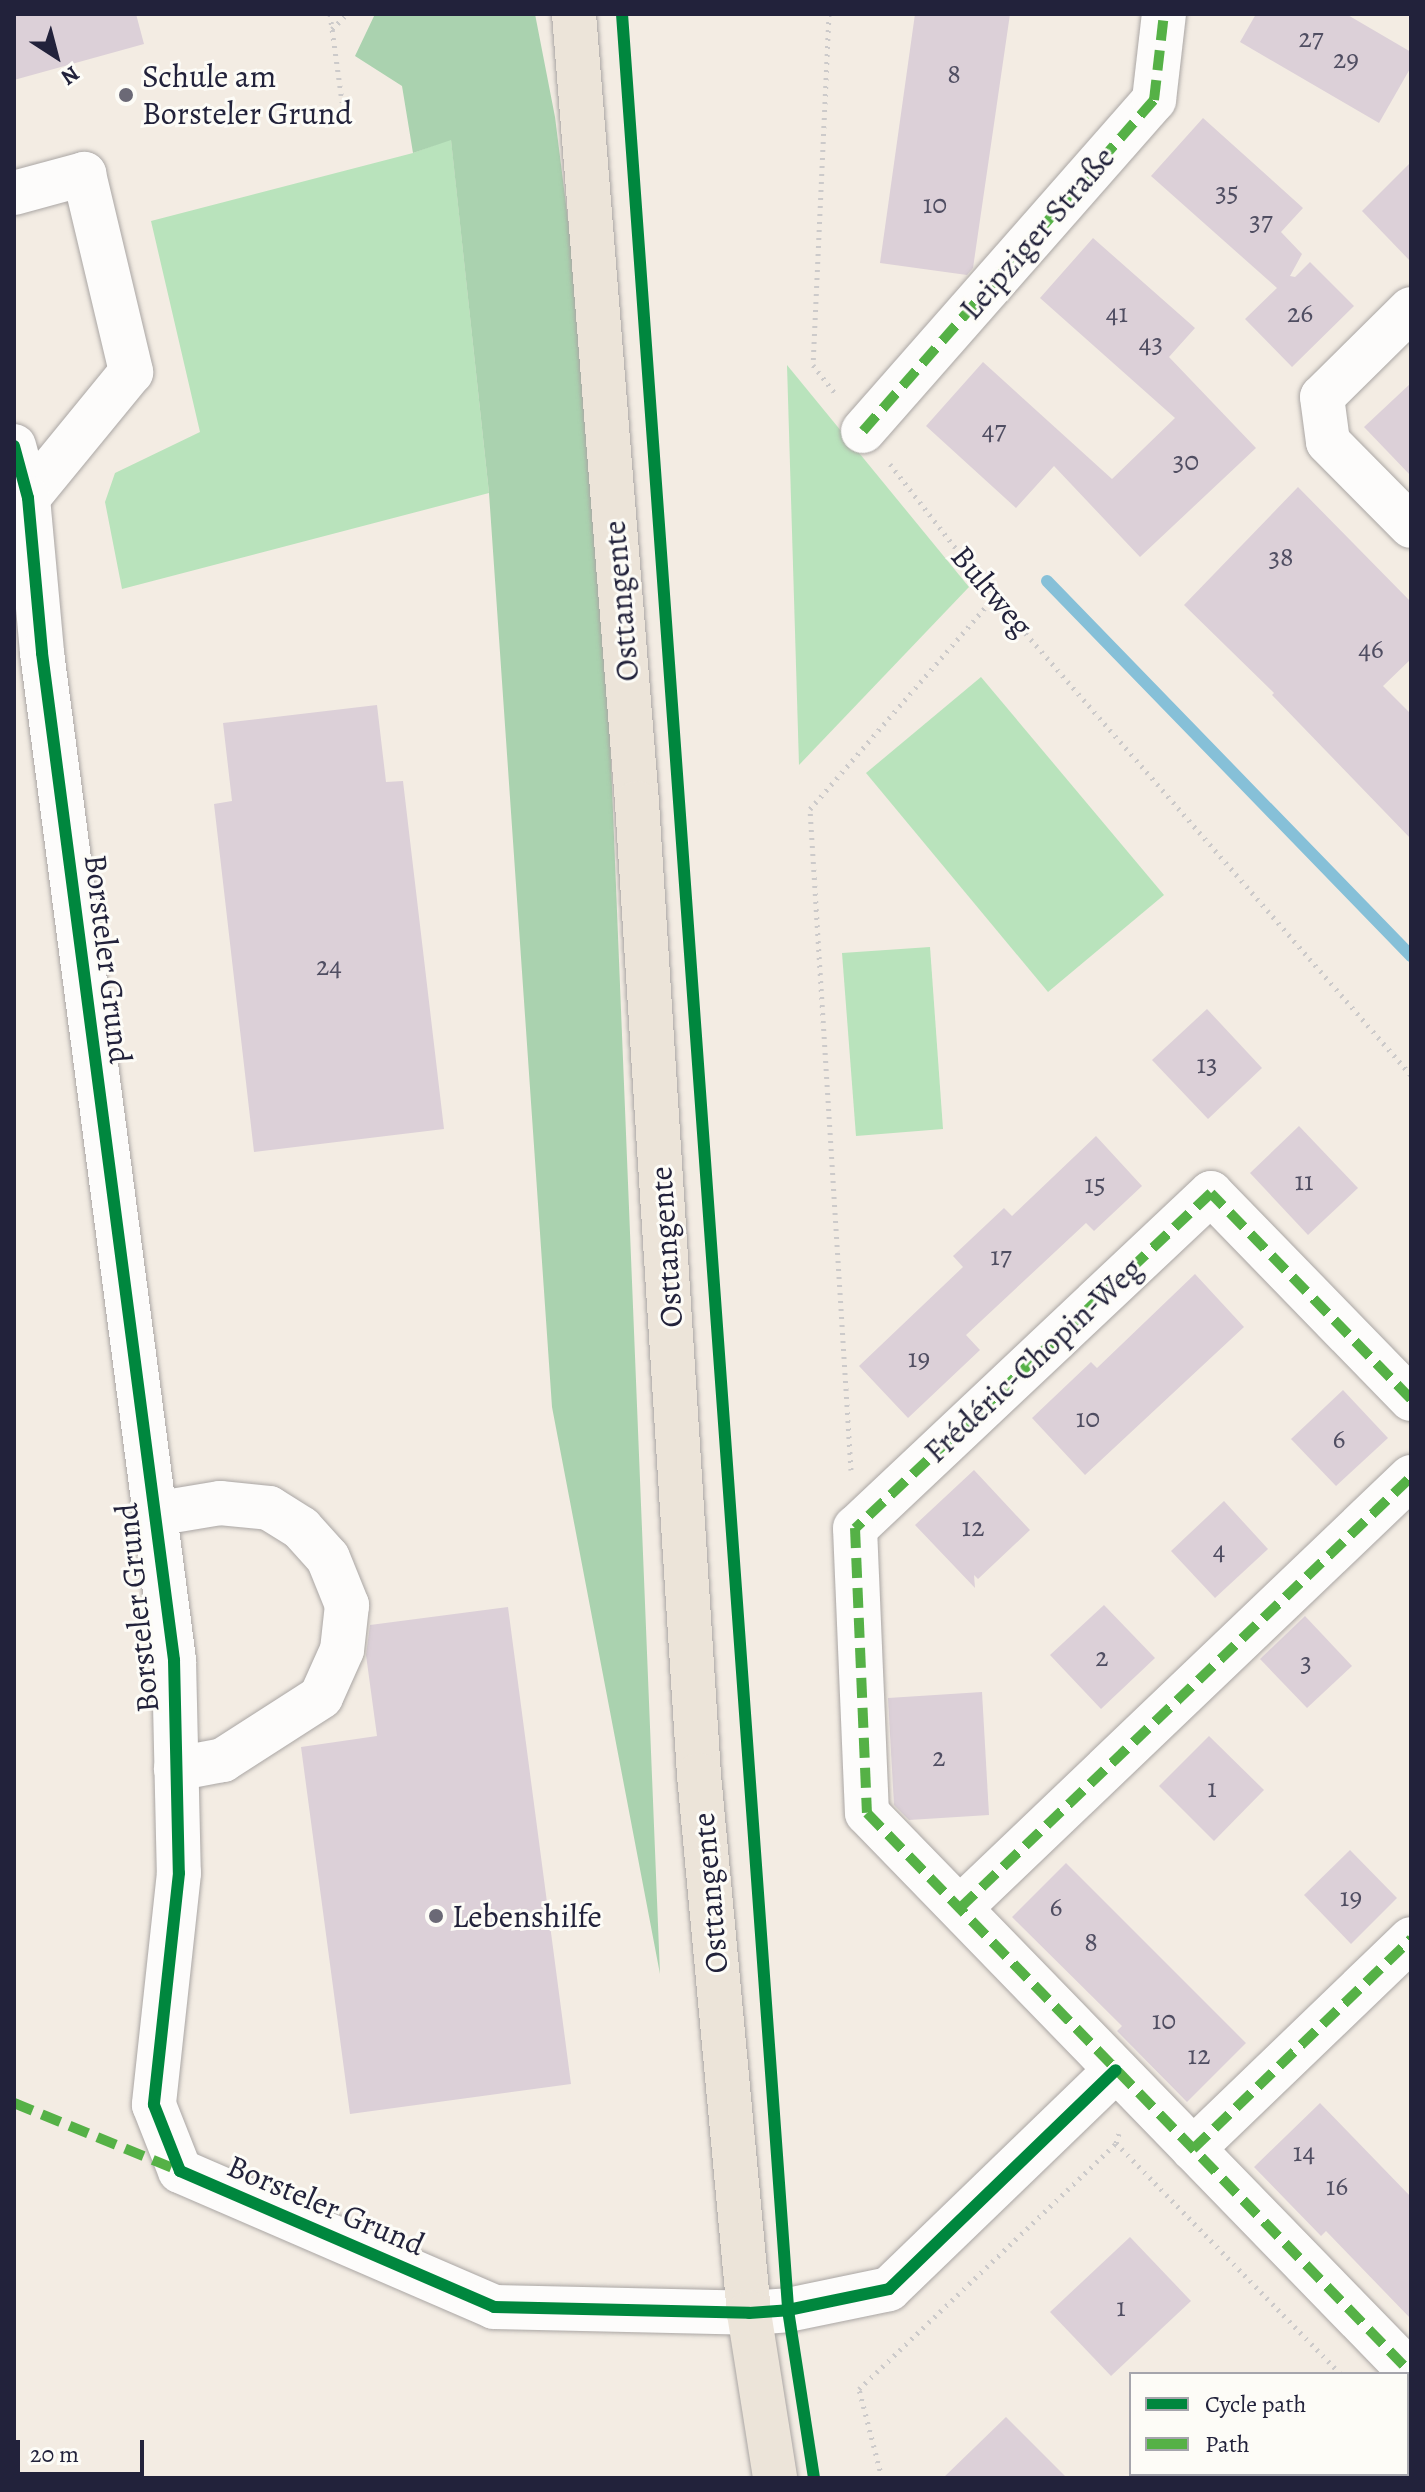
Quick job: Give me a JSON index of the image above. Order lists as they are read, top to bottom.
{
  "streets": {
    "main road": ["Osttangente"],
    "street": ["Leipziger Straße", "Borsteler Grund", "Frédéric-Chopin-Weg"],
    "path": ["Bultweg"]
  },
  "crossings": [
    ["Leipziger Straße", "Bultweg"],
    ["Osttangente", "Borsteler Grund"]
  ],
  "places": ["Schule am Borsteler Grund", "Lebenshilfe"],
  "house_numbers": [
    "27",
    "29",
    "8",
    "35",
    "10",
    "37",
    "41",
    "26",
    "43",
    "47",
    "30",
    "38",
    "46",
    "24",
    "13",
    "11",
    "15",
    "17",
    "19",
    "10",
    "6",
    "12",
    "4",
    "2",
    "3",
    "2",
    "1",
    "19",
    "6",
    "8",
    "10",
    "12",
    "14",
    "16",
    "1"
  ],
  "legend": ["Cycle path", "Path"],
  "scale_bar": "20 m",
  "north": "bottom right"
}
